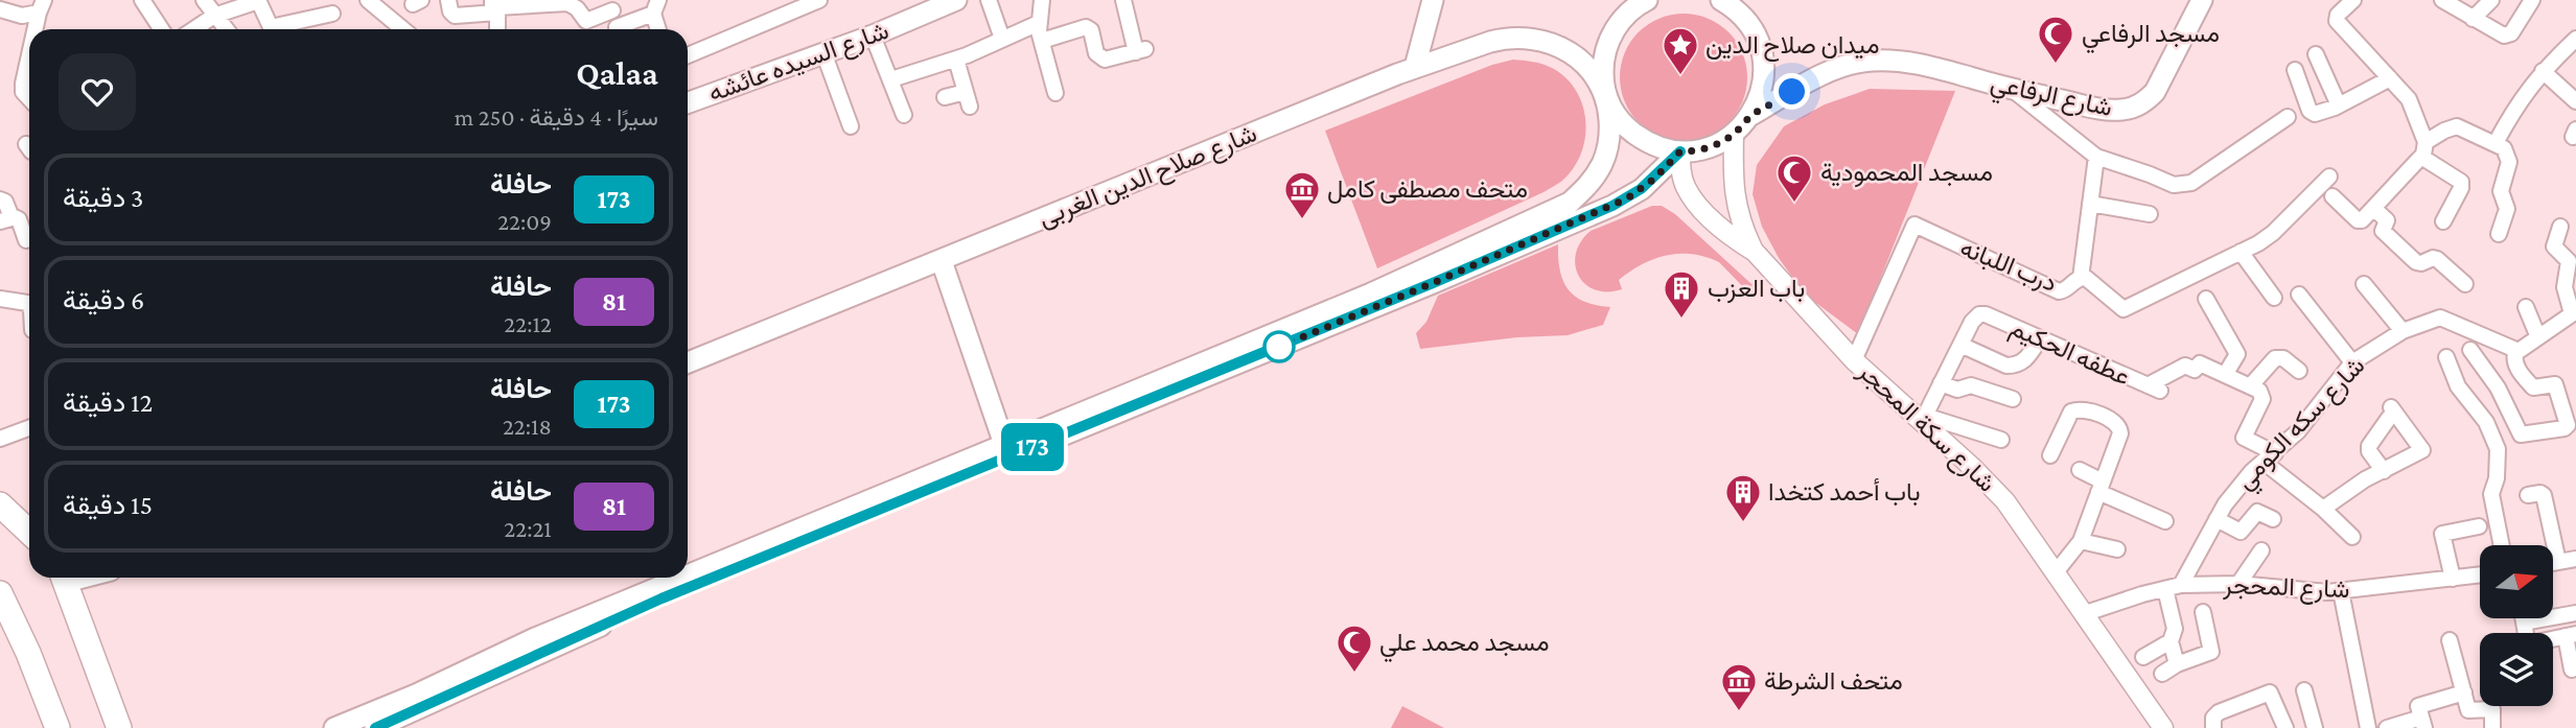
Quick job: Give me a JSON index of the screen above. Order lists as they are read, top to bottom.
{
  "streets": {
    "main road": ["شارع السيده عائشه", "شارع الرفاعي", "شارع صلاح الدين الغربى"],
    "street": [
      "درب اللبانه",
      "عطفه الحكيم",
      "شارع سكه الكومي",
      "شارع سكة المحجر",
      "شارع المحجر"
    ]
  },
  "crossings": [
    ["شارع صلاح الدين الغربى", "شارع سكة المحجر"],
    ["درب اللبانه", "شارع سكة المحجر"],
    ["شارع سكه الكومي", "شارع المحجر"],
    ["شارع سكة المحجر", "شارع المحجر"]
  ],
  "places": {
    "mosque": ["مسجد الرفاعي", "مسجد المحمودية", "مسجد محمد علي"],
    "place": ["ميدان صلاح الدين"],
    "museum": ["متحف مصطفى كامل", "متحف الشرطة"],
    "building": ["باب العزب", "باب أحمد كتخدا"]
  },
  "lines": ["bus line 173"],
  "north": "right",
  "page": {
    "on_map": "173",
    "heading": ["Qalaa", "سيرًا · 4 دقيقة · 250 m"],
    "list": [
      {
        "mark": "173",
        "name": "حافلة",
        "note": "22:09",
        "value": "3 دقيقة"
      },
      {
        "mark": "81",
        "name": "حافلة",
        "note": "22:12",
        "value": "6 دقيقة"
      },
      {
        "mark": "173",
        "name": "حافلة",
        "note": "22:18",
        "value": "12 دقيقة"
      },
      {
        "mark": "81",
        "name": "حافلة",
        "note": "22:21",
        "value": "15 دقيقة"
      }
    ]
  }
}
